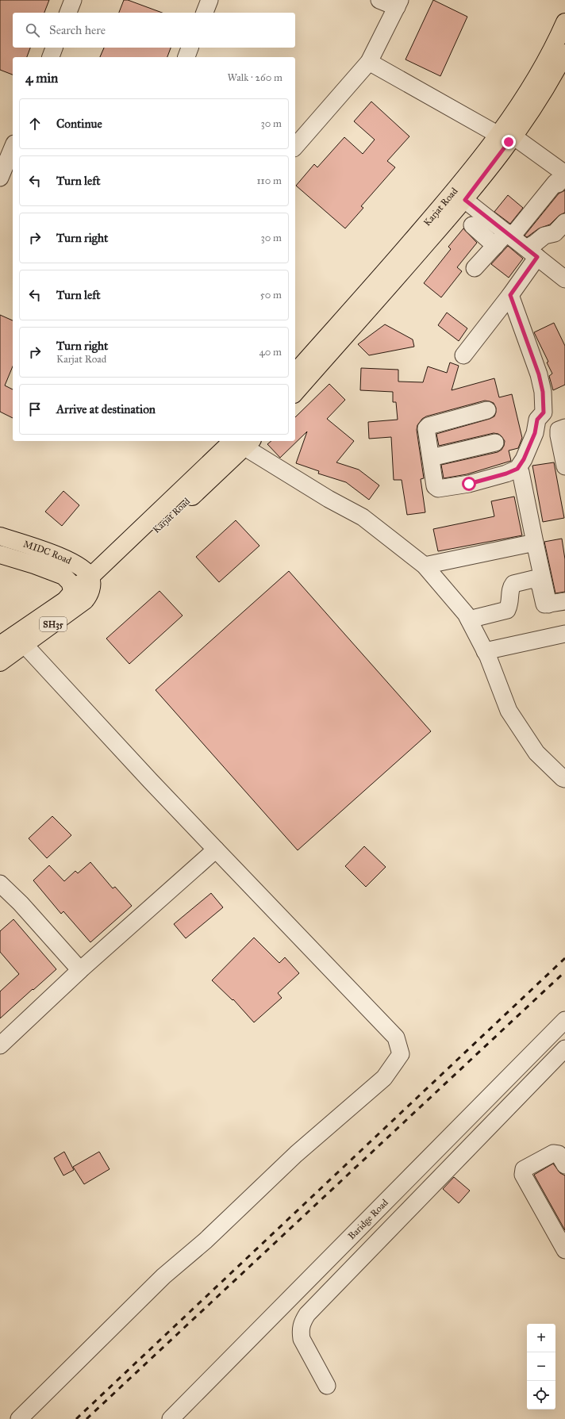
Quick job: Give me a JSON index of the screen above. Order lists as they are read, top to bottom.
{
  "streets": {
    "main road": ["Karjat Road", "MIDC Road", "SH35"],
    "street": ["Baridge Road"]
  },
  "crossings": [
    ["Karjat Road", "MIDC Road"]
  ],
  "page": {
    "search": "Search here",
    "heading": ["4 min", "Walk · 260 m"],
    "list": [
      ["Continue", "30 m"],
      ["Turn left", "110 m"],
      ["Turn right", "30 m"],
      ["Turn left", "50 m"],
      ["Turn right", "Karjat Road", "40 m"],
      "Arrive at destination"
    ],
    "map_buttons": ["+", "−"]
  }
}
